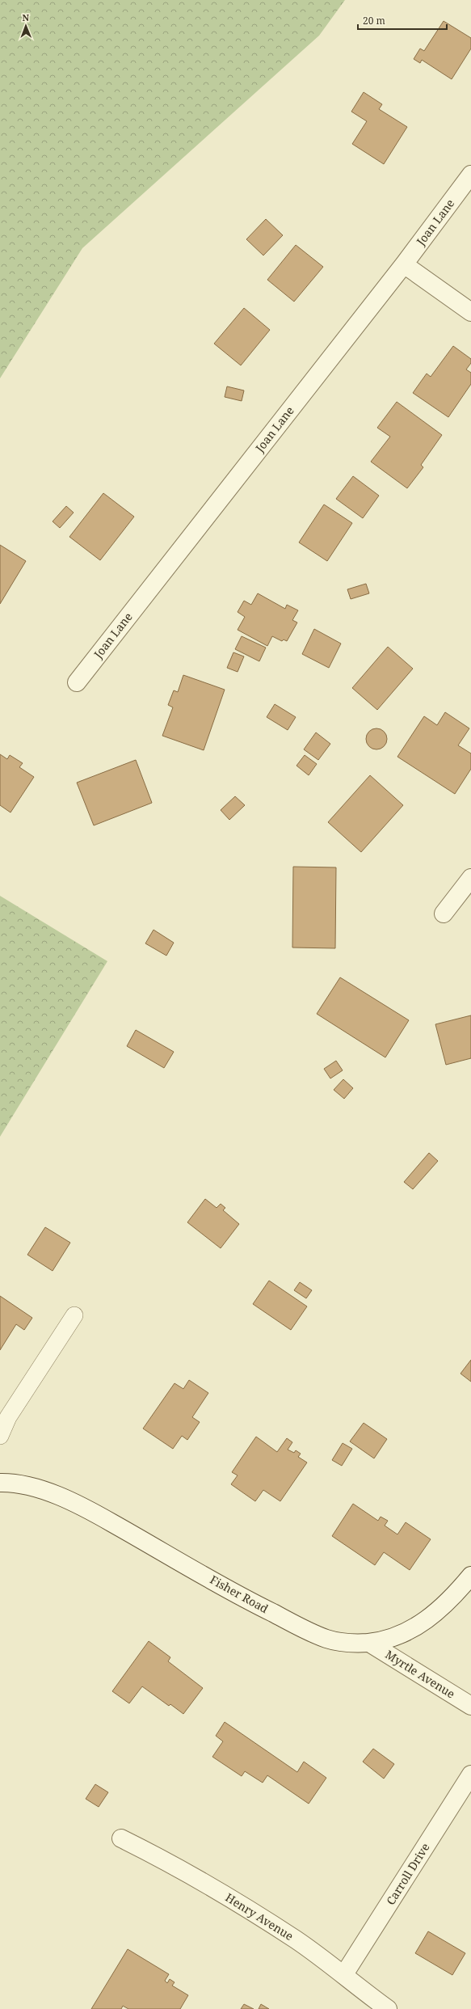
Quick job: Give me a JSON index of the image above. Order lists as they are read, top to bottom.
{
  "streets": {
    "street": [
      "Joan Lane",
      "Fisher Road",
      "Myrtle Avenue",
      "Carroll Drive",
      "Henry Avenue"
    ]
  },
  "crossings": [
    ["Fisher Road", "Myrtle Avenue"],
    ["Carroll Drive", "Henry Avenue"]
  ],
  "scale_bar": "20 m",
  "north": "top"
}
